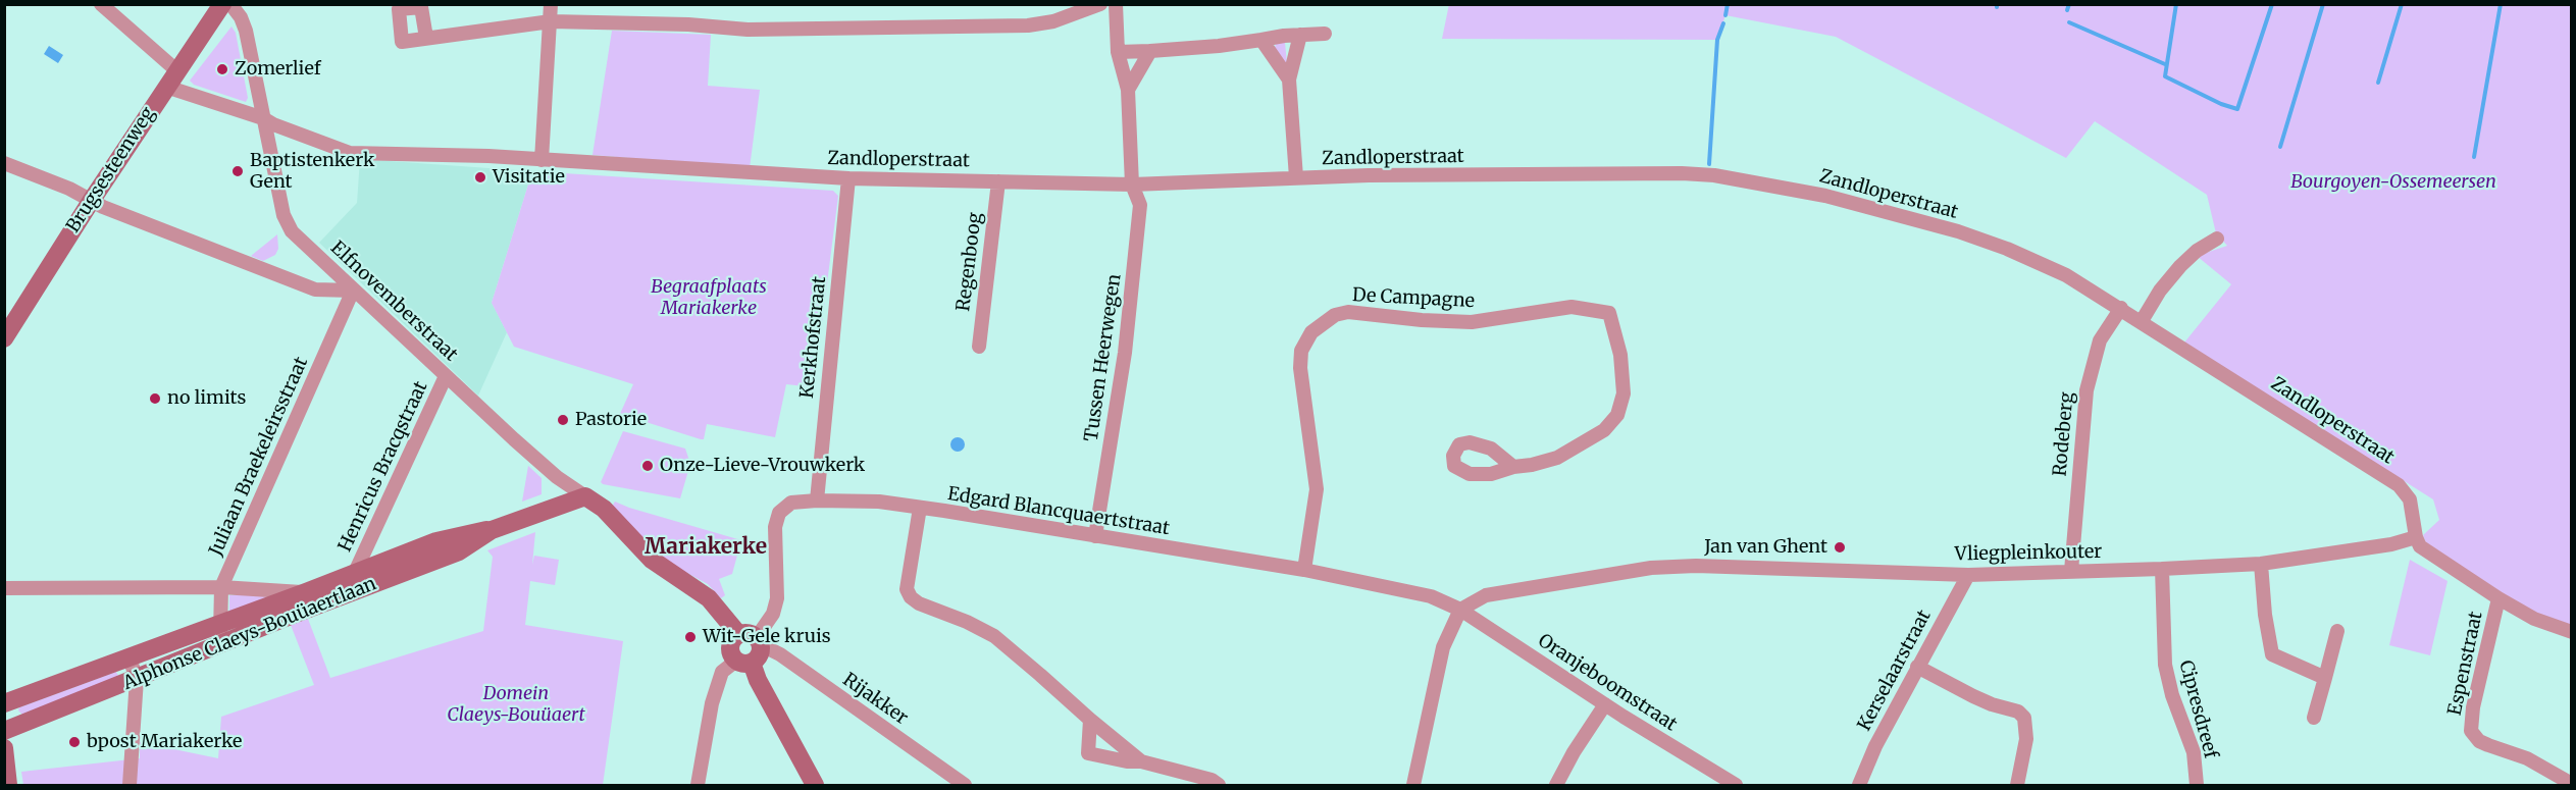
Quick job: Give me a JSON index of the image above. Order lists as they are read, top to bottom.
{
  "streets": {
    "street": [
      "Zandloperstraat",
      "Brugsesteenweg",
      "Regenboog",
      "De Campagne",
      "Elfnovemberstraat",
      "Kerkhofstraat",
      "Tussen Heerwegen",
      "Rodeberg",
      "Juliaan Braekeleirsstraat",
      "Henricus Bracqstraat",
      "Edgard Blancquaertstraat",
      "Vliegpleinkouter",
      "Alphonse Claeys-Bouüaertlaan",
      "Espenstraat",
      "Kerselaarstraat",
      "Oranjeboomstraat",
      "Rijakker",
      "Cipresdreef"
    ]
  },
  "crossings": [
    ["Zandloperstraat", "Brugsesteenweg"],
    ["Zandloperstraat", "Regenboog"],
    ["Zandloperstraat", "Elfnovemberstraat"],
    ["Zandloperstraat", "Kerkhofstraat"],
    ["Zandloperstraat", "Tussen Heerwegen"],
    ["Zandloperstraat", "Rodeberg"],
    ["Zandloperstraat", "Vliegpleinkouter"],
    ["De Campagne", "Edgard Blancquaertstraat"],
    ["Elfnovemberstraat", "Juliaan Braekeleirsstraat"],
    ["Elfnovemberstraat", "Henricus Bracqstraat"],
    ["Elfnovemberstraat", "Alphonse Claeys-Bouüaertlaan"],
    ["Kerkhofstraat", "Edgard Blancquaertstraat"],
    ["Tussen Heerwegen", "Edgard Blancquaertstraat"],
    ["Rodeberg", "Vliegpleinkouter"],
    ["Juliaan Braekeleirsstraat", "Alphonse Claeys-Bouüaertlaan"],
    ["Henricus Bracqstraat", "Alphonse Claeys-Bouüaertlaan"],
    ["Edgard Blancquaertstraat", "Vliegpleinkouter"],
    ["Edgard Blancquaertstraat", "Oranjeboomstraat"],
    ["Edgard Blancquaertstraat", "Rijakker"],
    ["Vliegpleinkouter", "Kerselaarstraat"],
    ["Vliegpleinkouter", "Oranjeboomstraat"],
    ["Vliegpleinkouter", "Cipresdreef"]
  ],
  "districts": ["Mariakerke"],
  "parks": ["Bourgoyen-Ossemeersen", "Begraafplaats Mariakerke", "Domein Claeys-Bouüaert"],
  "places": [
    "Zomerlief",
    "Baptistenkerk Gent",
    "Visitatie",
    "no limits",
    "Pastorie",
    "Onze-Lieve-Vrouwkerk",
    "Jan van Ghent",
    "Wit-Gele kruis",
    "bpost Mariakerke"
  ]
}
